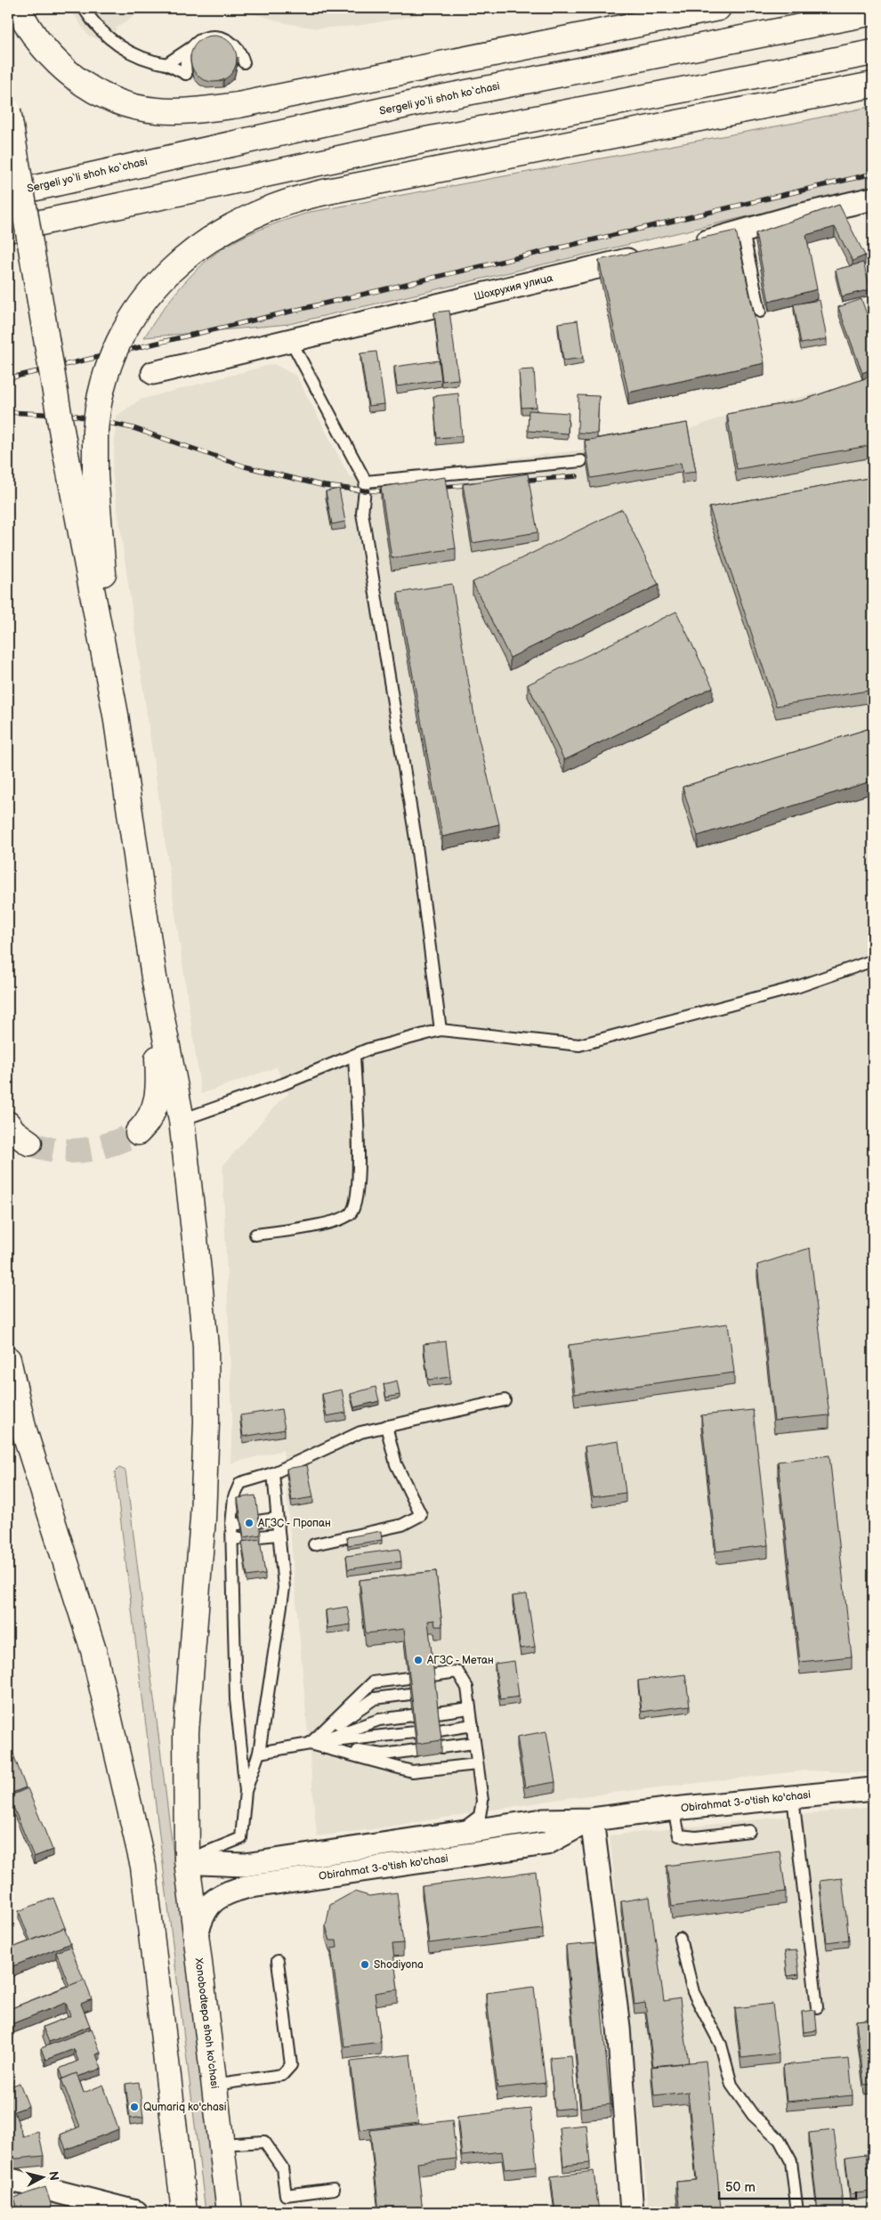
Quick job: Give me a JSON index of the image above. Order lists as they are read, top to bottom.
{
  "streets": {
    "main road": ["Sergeli yo‘li shoh ko‘chasi", "Xonobodtepa shoh ko'chasi"],
    "street": ["Шохрухия улица", "Obirahmat 3-o'tish ko'chasi"]
  },
  "crossings": [
    ["Obirahmat 3-o'tish ko'chasi", "Xonobodtepa shoh ko'chasi"]
  ],
  "places": [
    "АГЗС - Пропан",
    "АГЗС - Метан",
    "Shodiyona",
    "Qumariq ko'chasi"
  ],
  "scale_bar": "50 m",
  "north": "right"
}
